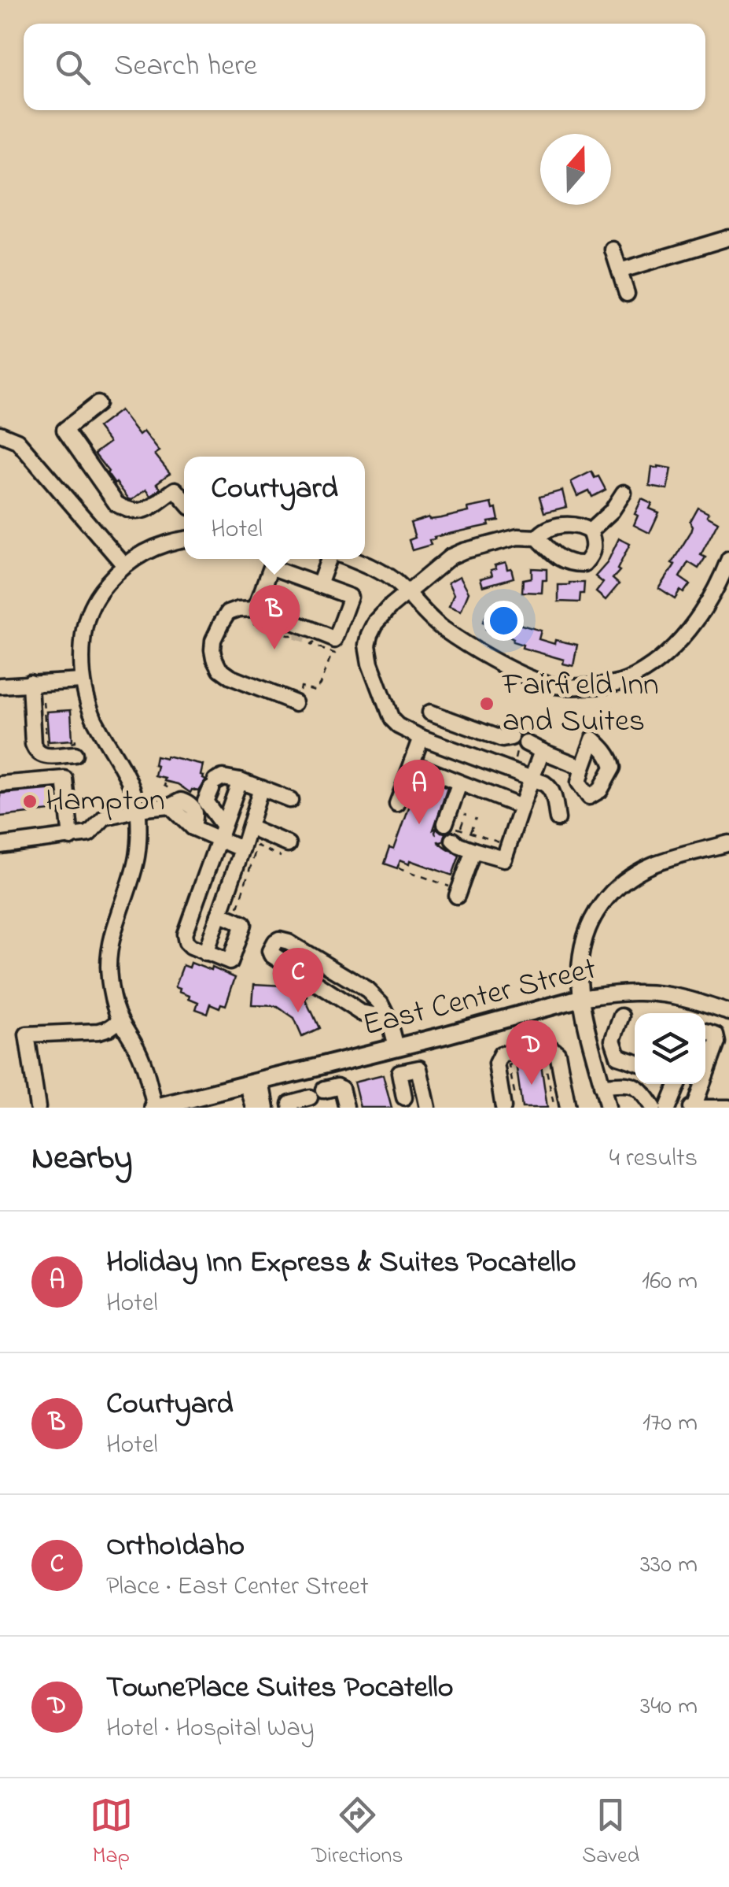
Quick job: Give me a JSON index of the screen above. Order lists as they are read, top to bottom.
{
  "streets": {
    "main road": ["East Center Street"]
  },
  "places": ["Fairfield Inn and Suites", "Hampton"],
  "north": "top",
  "page": {
    "search": "Search here",
    "popup": ["Courtyard", "Hotel"],
    "pins": [
      "B",
      "A",
      "C",
      "D"
    ],
    "heading": ["Nearby", "4 results"],
    "list": [
      {
        "mark": "A",
        "name": "Holiday Inn Express & Suites Pocatello",
        "note": "Hotel",
        "value": "160 m"
      },
      {
        "mark": "B",
        "name": "Courtyard",
        "note": "Hotel",
        "value": "170 m"
      },
      {
        "mark": "C",
        "name": "OrthoIdaho",
        "note": "Place · East Center Street",
        "value": "330 m"
      },
      {
        "mark": "D",
        "name": "TownePlace Suites Pocatello",
        "note": "Hotel · Hospital Way",
        "value": "340 m"
      }
    ],
    "nav": ["Map", "Directions", "Saved"]
  }
}
